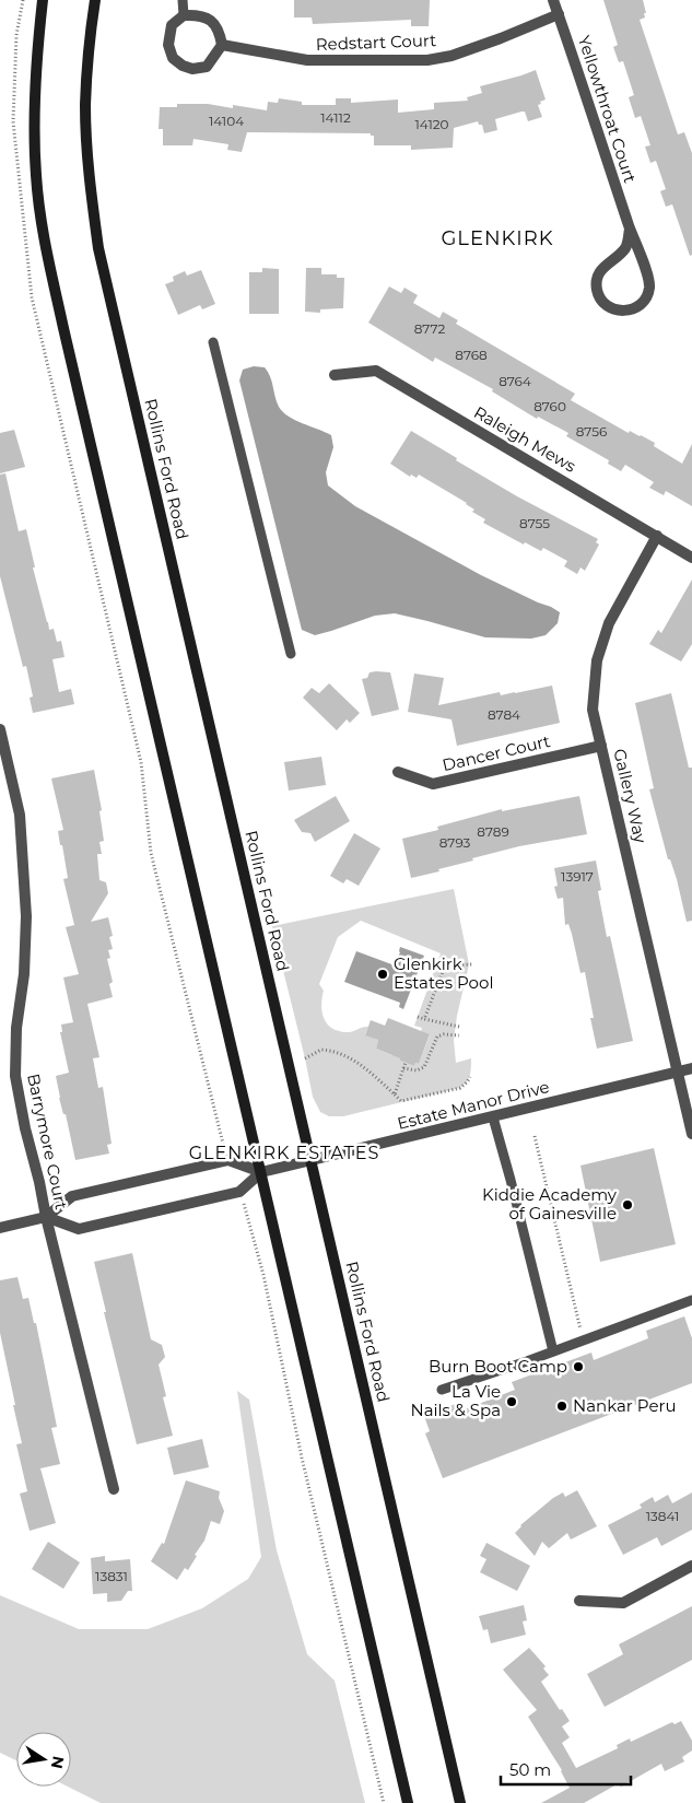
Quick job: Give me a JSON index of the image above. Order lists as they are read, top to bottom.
{
  "streets": {
    "main road": ["Rollins Ford Road"],
    "street": [
      "Redstart Court",
      "Yellowthroat Court",
      "Raleigh Mews",
      "Dancer Court",
      "Gallery Way",
      "Estate Manor Drive",
      "Barrymore Court"
    ]
  },
  "crossings": [
    ["Redstart Court", "Yellowthroat Court"],
    ["Raleigh Mews", "Gallery Way"],
    ["Rollins Ford Road", "Estate Manor Drive"],
    ["Dancer Court", "Gallery Way"],
    ["Gallery Way", "Estate Manor Drive"],
    ["Estate Manor Drive", "Barrymore Court"]
  ],
  "districts": ["GLENKIRK", "GLENKIRK ESTATES"],
  "places": [
    "Glenkirk Estates Pool",
    "Kiddie Academy of Gainesville",
    "Burn Boot Camp",
    "La Vie Nails & Spa",
    "Nankar Peru"
  ],
  "house_numbers": [
    "14112",
    "14104",
    "14120",
    "8772",
    "8768",
    "8764",
    "8760",
    "8756",
    "8755",
    "8784",
    "8789",
    "8793",
    "13917",
    "13841",
    "13831"
  ],
  "scale_bar": "50 m",
  "north": "right"
}
